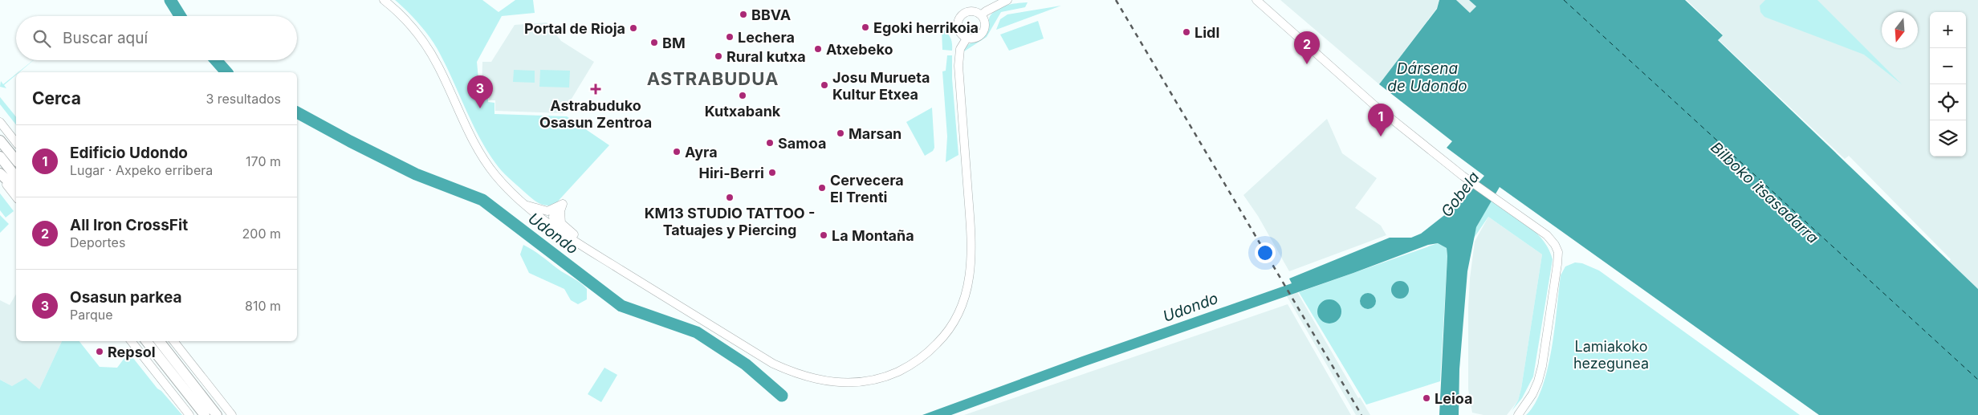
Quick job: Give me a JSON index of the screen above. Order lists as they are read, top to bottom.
{
  "districts": ["ASTRABUDUA"],
  "water": [
    "Dársena de Udondo",
    "Bilboko itsasadarra",
    "Gobela",
    "Udondo"
  ],
  "parks": ["Lamiakoko hezegunea"],
  "places": {
    "other": [
      "BBVA",
      "Egoki herrikoia",
      "Portal de Rioja",
      "Lidl",
      "Lechera",
      "BM",
      "Atxebeko",
      "Rural kutxa",
      "Josu Murueta Kultur Etxea",
      "Kutxabank",
      "Marsan",
      "Samoa",
      "Ayra",
      "Hiri-Berri",
      "Cervecera El Trenti",
      "KM13 STUDIO TATTOO - Tatuajes y Piercing",
      "La Montaña",
      "Repsol",
      "Leioa"
    ],
    "health": ["Astrabuduko Osasun Zentroa"]
  },
  "north": "bottom",
  "page": {
    "map_buttons": ["+", "−"],
    "search": "Buscar aquí",
    "pins": ["2", "3", "1"],
    "heading": ["Cerca", "3 resultados"],
    "list": [
      {
        "mark": "1",
        "name": "Edificio Udondo",
        "note": "Lugar · Axpeko erribera",
        "value": "170 m"
      },
      {
        "mark": "2",
        "name": "All Iron CrossFit",
        "note": "Deportes",
        "value": "200 m"
      },
      {
        "mark": "3",
        "name": "Osasun parkea",
        "note": "Parque",
        "value": "810 m"
      }
    ]
  }
}
